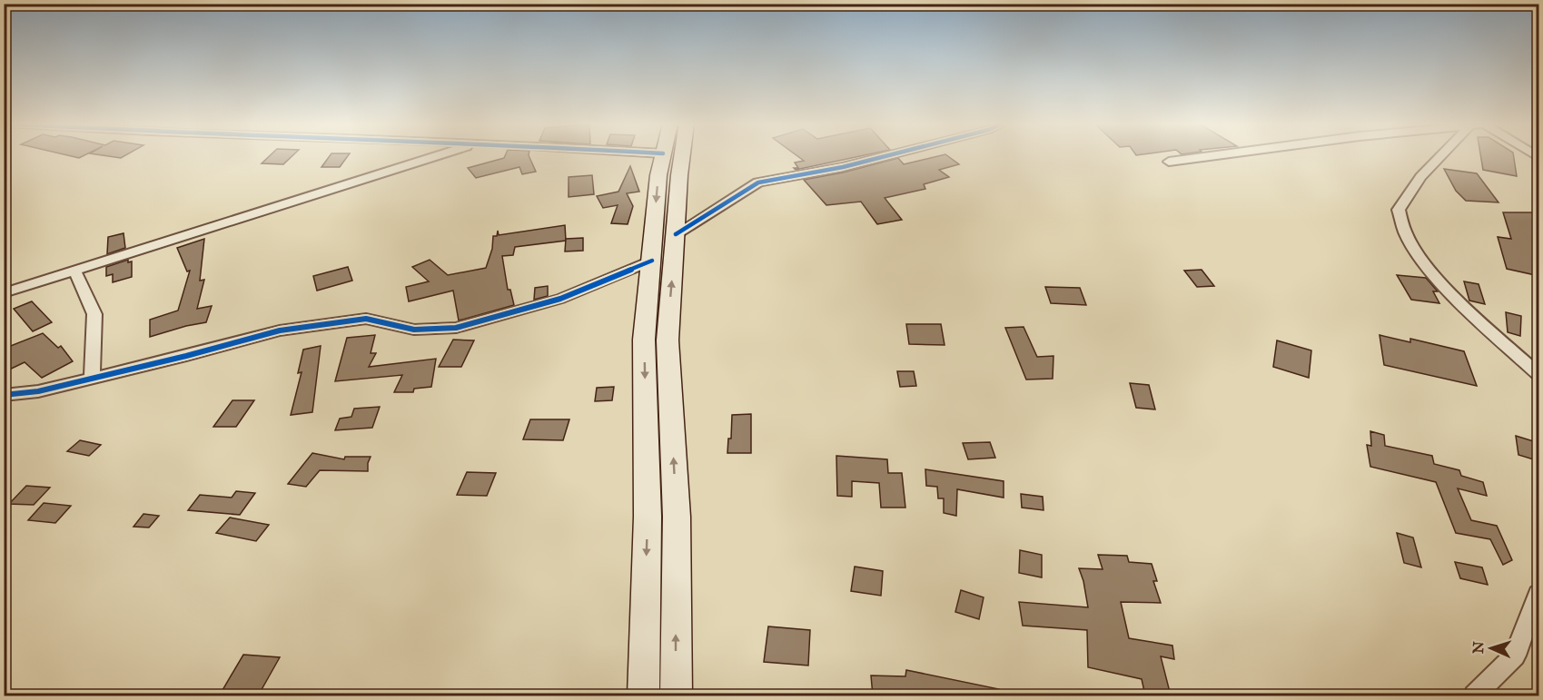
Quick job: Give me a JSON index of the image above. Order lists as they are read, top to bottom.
{
  "north": "left"
}
